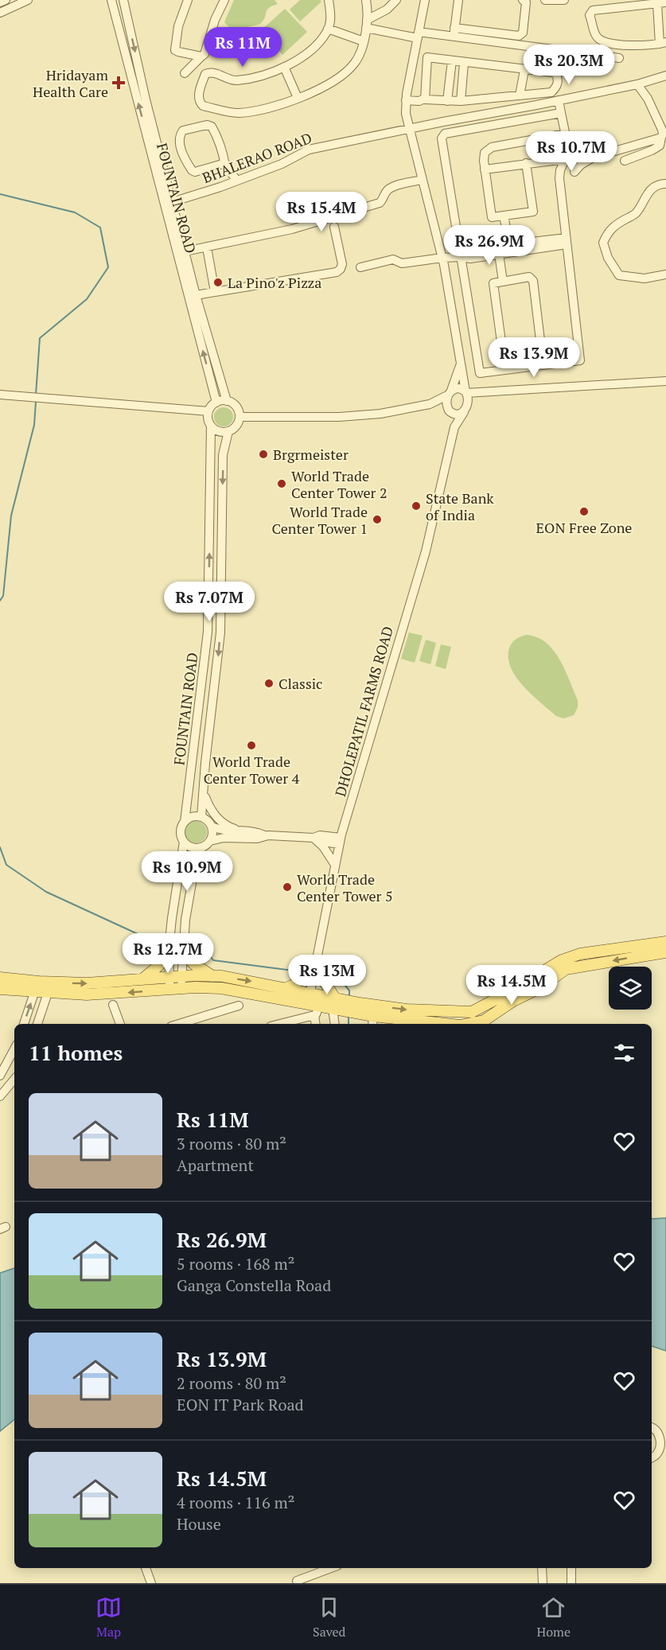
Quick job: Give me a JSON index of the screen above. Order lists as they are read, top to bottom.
{
  "streets": {
    "street": ["BHALERAO ROAD", "FOUNTAIN ROAD", "DHOLEPATIL FARMS ROAD"]
  },
  "crossings": [
    ["BHALERAO ROAD", "FOUNTAIN ROAD"]
  ],
  "places": {
    "health": ["Hridayam Health Care"],
    "other": [
      "La Pino'z Pizza",
      "Brgrmeister",
      "World Trade Center Tower 2",
      "State Bank of India",
      "EON Free Zone",
      "World Trade Center Tower 1",
      "Classic",
      "World Trade Center Tower 4",
      "World Trade Center Tower 5"
    ]
  },
  "page": {
    "price": [
      "Rs 11M",
      "Rs 20.3M",
      "Rs 10.7M",
      "Rs 15.4M",
      "Rs 26.9M",
      "Rs 13.9M",
      "Rs 7.07M",
      "Rs 10.9M",
      "Rs 12.7M",
      "Rs 13M",
      "Rs 14.5M"
    ],
    "heading": "11 homes",
    "list": [
      {
        "name": "Rs 11M",
        "note": "3 rooms · 80 m² · Apartment"
      },
      {
        "name": "Rs 26.9M",
        "note": "5 rooms · 168 m² · Ganga Constella Road"
      },
      {
        "name": "Rs 13.9M",
        "note": "2 rooms · 80 m² · EON IT Park Road"
      },
      {
        "name": "Rs 14.5M",
        "note": "4 rooms · 116 m² · House"
      }
    ],
    "tabs": ["Map", "Saved", "Home"]
  }
}
